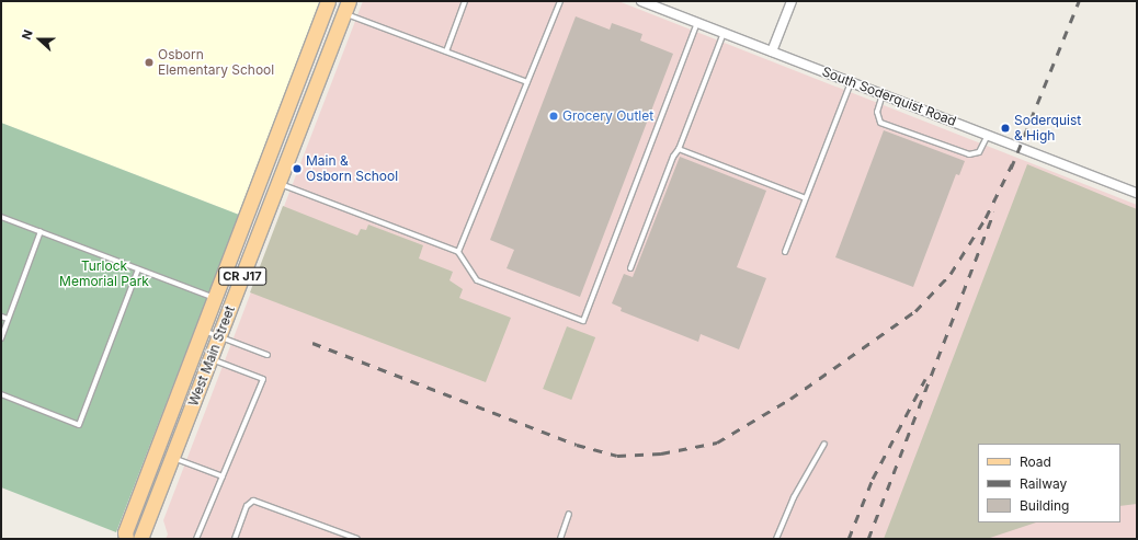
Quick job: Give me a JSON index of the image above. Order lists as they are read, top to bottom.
{
  "streets": {
    "main road": ["CR J17", "West Main Street"],
    "street": ["South Soderquist Road"]
  },
  "parks": ["Turlock Memorial Park"],
  "places": [
    "Osborn Elementary School",
    "Grocery Outlet",
    "Soderquist & High",
    "Main & Osborn School"
  ],
  "legend": ["Road", "Railway", "Building"],
  "north": "left"
}
